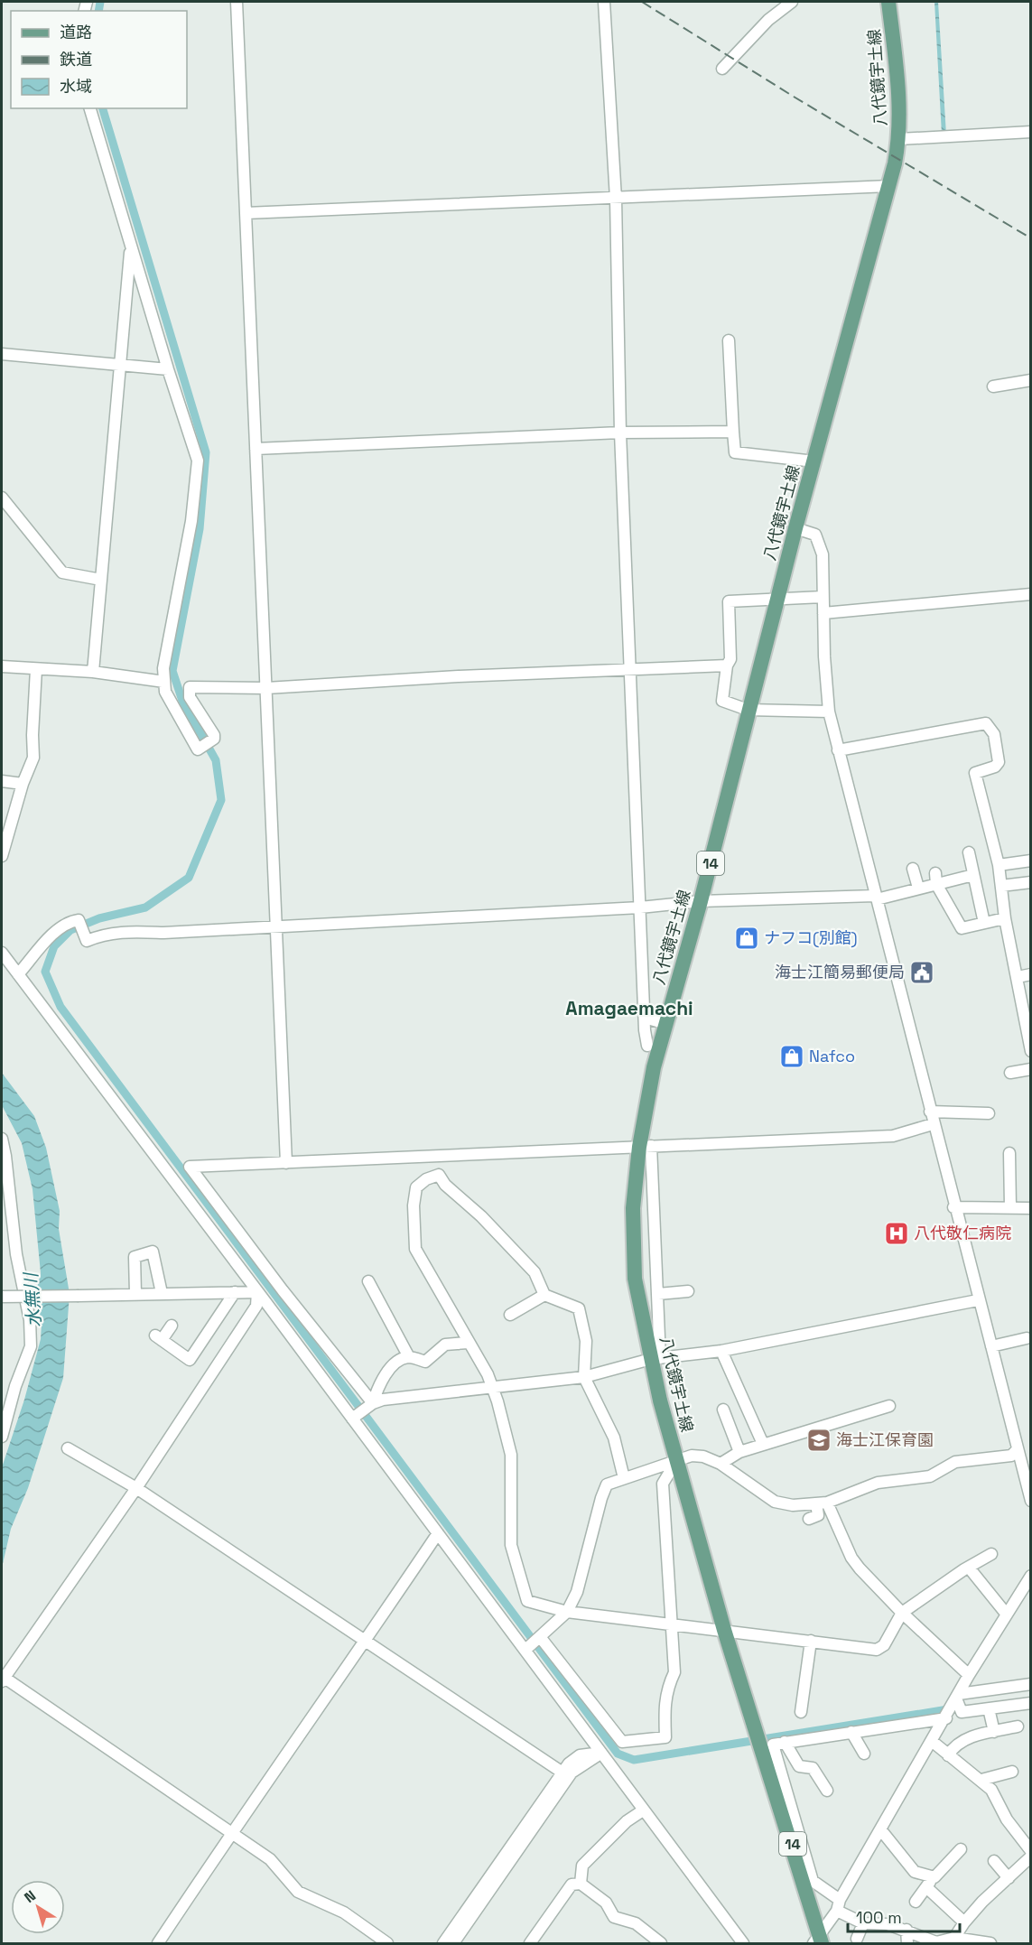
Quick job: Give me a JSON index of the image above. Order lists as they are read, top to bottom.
{
  "streets": {
    "main road": ["八代鏡宇土線", "14"]
  },
  "districts": ["Amagaemachi"],
  "water": ["水無川"],
  "places": {
    "shop": ["ナフコ(別館)", "Nafco"],
    "public building": ["海士江簡易郵便局"],
    "hospital": ["八代敬仁病院"],
    "school or university": ["海士江保育園"]
  },
  "legend": ["道路", "鉄道", "水域"],
  "scale_bar": "100 m",
  "north": "top left"
}
